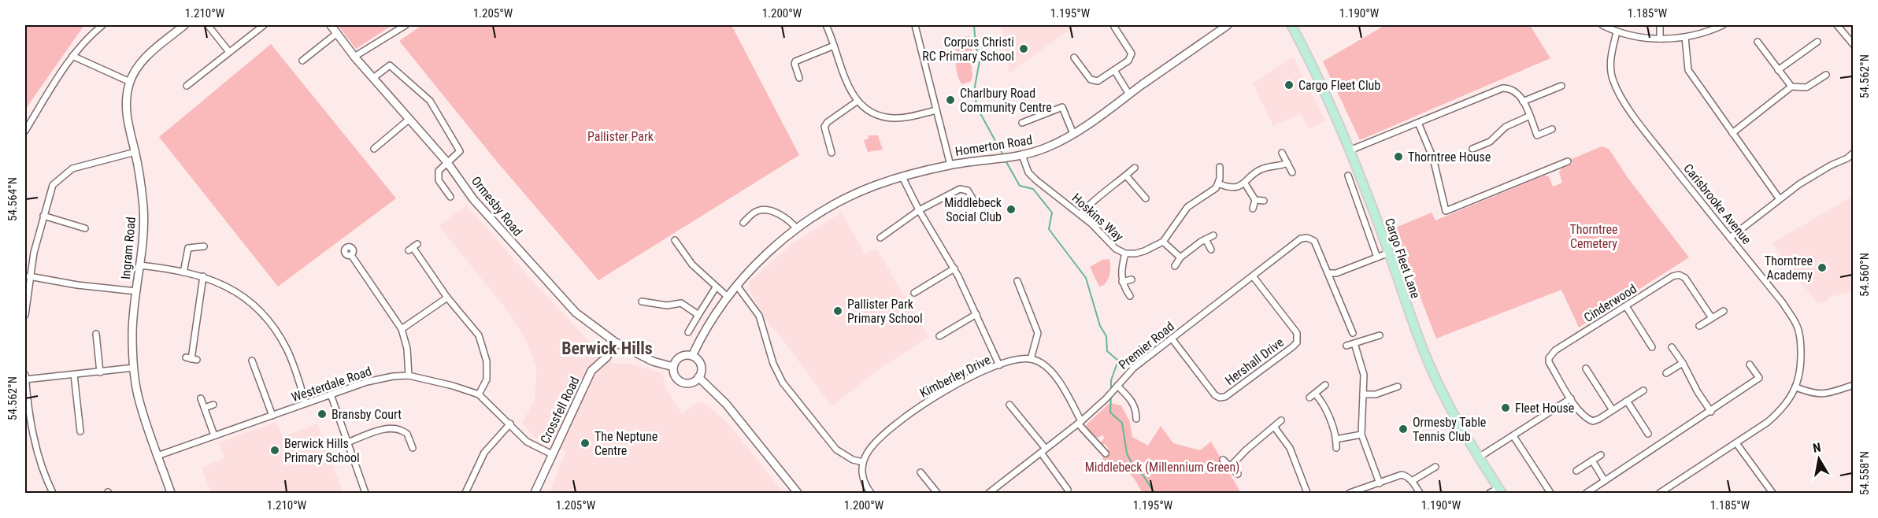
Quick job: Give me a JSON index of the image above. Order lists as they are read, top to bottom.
{
  "streets": {
    "main road": ["Cargo Fleet Lane"],
    "street": [
      "Homerton Road",
      "Carisbrooke Avenue",
      "Ormesby Road",
      "Hoskins Way",
      "Ingram Road",
      "Cinderwood",
      "Premier Road",
      "Hershall Drive",
      "Kimberley Drive",
      "Westerdale Road",
      "Crossfell Road"
    ]
  },
  "crossings": [
    ["Homerton Road", "Ormesby Road"],
    ["Homerton Road", "Hoskins Way"],
    ["Ormesby Road", "Crossfell Road"],
    ["Ingram Road", "Westerdale Road"],
    ["Premier Road", "Hershall Drive"],
    ["Westerdale Road", "Crossfell Road"]
  ],
  "districts": ["Berwick Hills"],
  "parks": ["Pallister Park", "Thorntree Cemetery", "Middlebeck (Millennium Green)"],
  "places": [
    "Corpus Christi RC Primary School",
    "Cargo Fleet Club",
    "Charlbury Road Community Centre",
    "Thorntree House",
    "Middlebeck Social Club",
    "Thorntree Academy",
    "Pallister Park Primary School",
    "Fleet House",
    "Bransby Court",
    "Ormesby Table Tennis Club",
    "The Neptune Centre",
    "Berwick Hills Primary School"
  ],
  "north": "top",
  "coordinates": [
    "1.210°W",
    "1.205°W",
    "1.200°W",
    "1.195°W",
    "1.190°W",
    "1.185°W",
    "54.562°N",
    "54.564°N",
    "54.560°N",
    "54.558°N"
  ]
}
